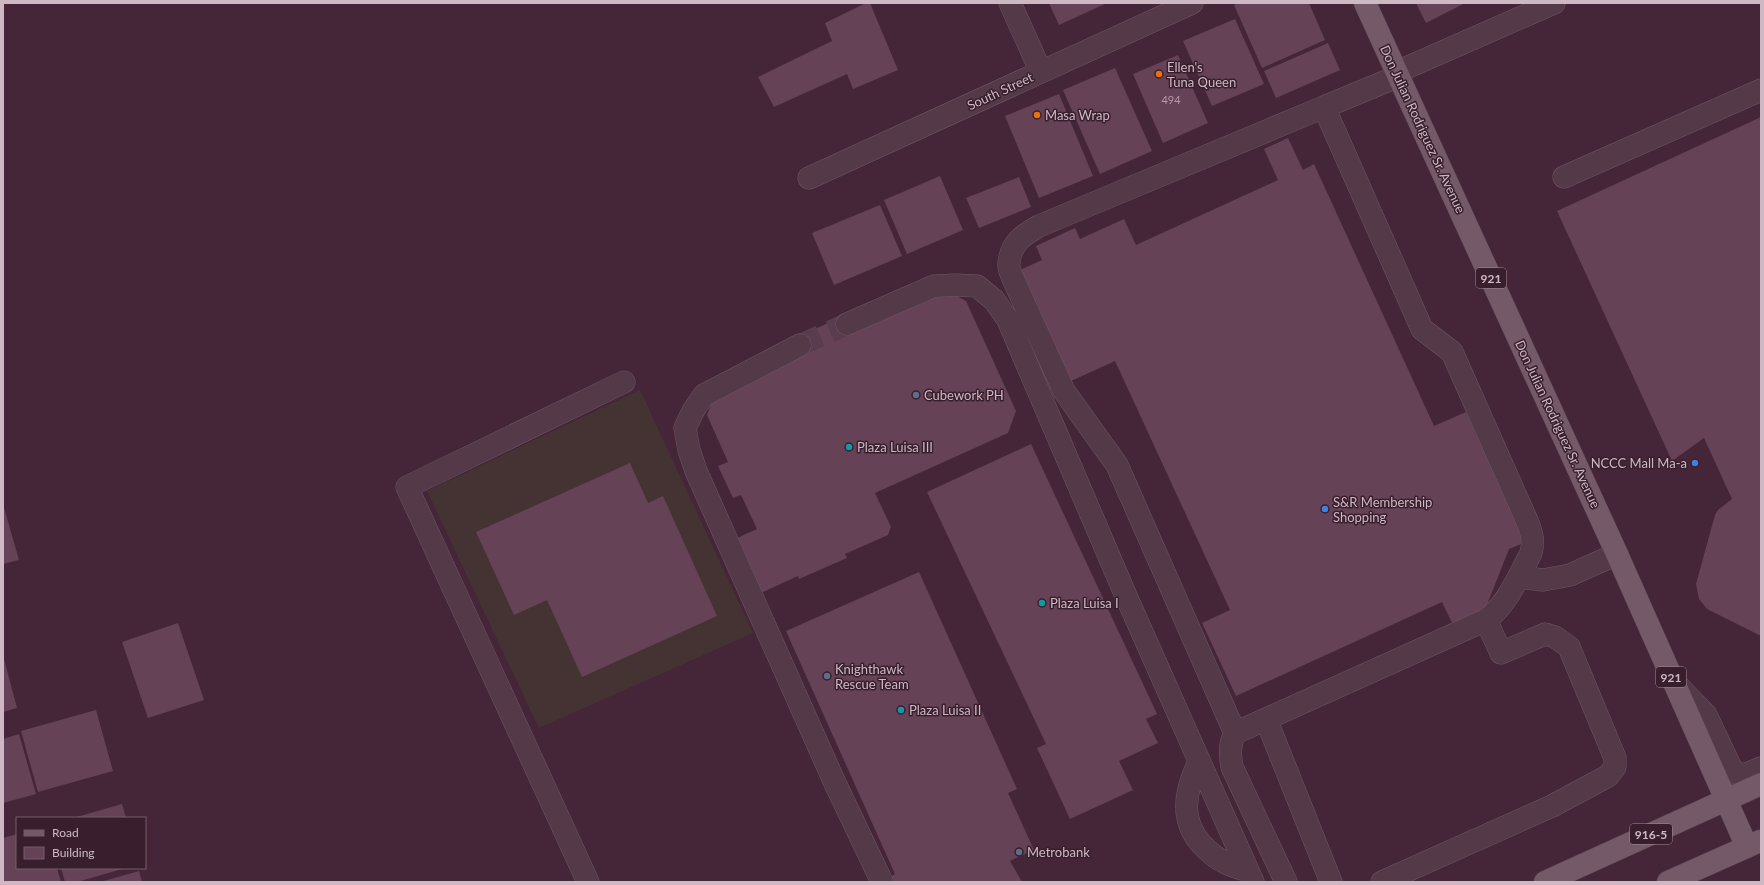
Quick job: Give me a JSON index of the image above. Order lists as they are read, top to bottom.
{
  "streets": {
    "main road": ["Don Julian Rodriguez Sr. Avenue", "921", "916-5"],
    "street": ["South Street"]
  },
  "crossings": [
    ["Don Julian Rodriguez Sr. Avenue", "916-5"]
  ],
  "places": [
    "Ellen's Tuna Queen",
    "Masa Wrap",
    "Cubework PH",
    "Plaza Luisa III",
    "NCCC Mall Ma-a",
    "S&R Membership Shopping",
    "Plaza Luisa I",
    "Knighthawk Rescue Team",
    "Plaza Luisa II",
    "Metrobank"
  ],
  "house_numbers": ["494"],
  "legend": ["Road", "Building"]
}
